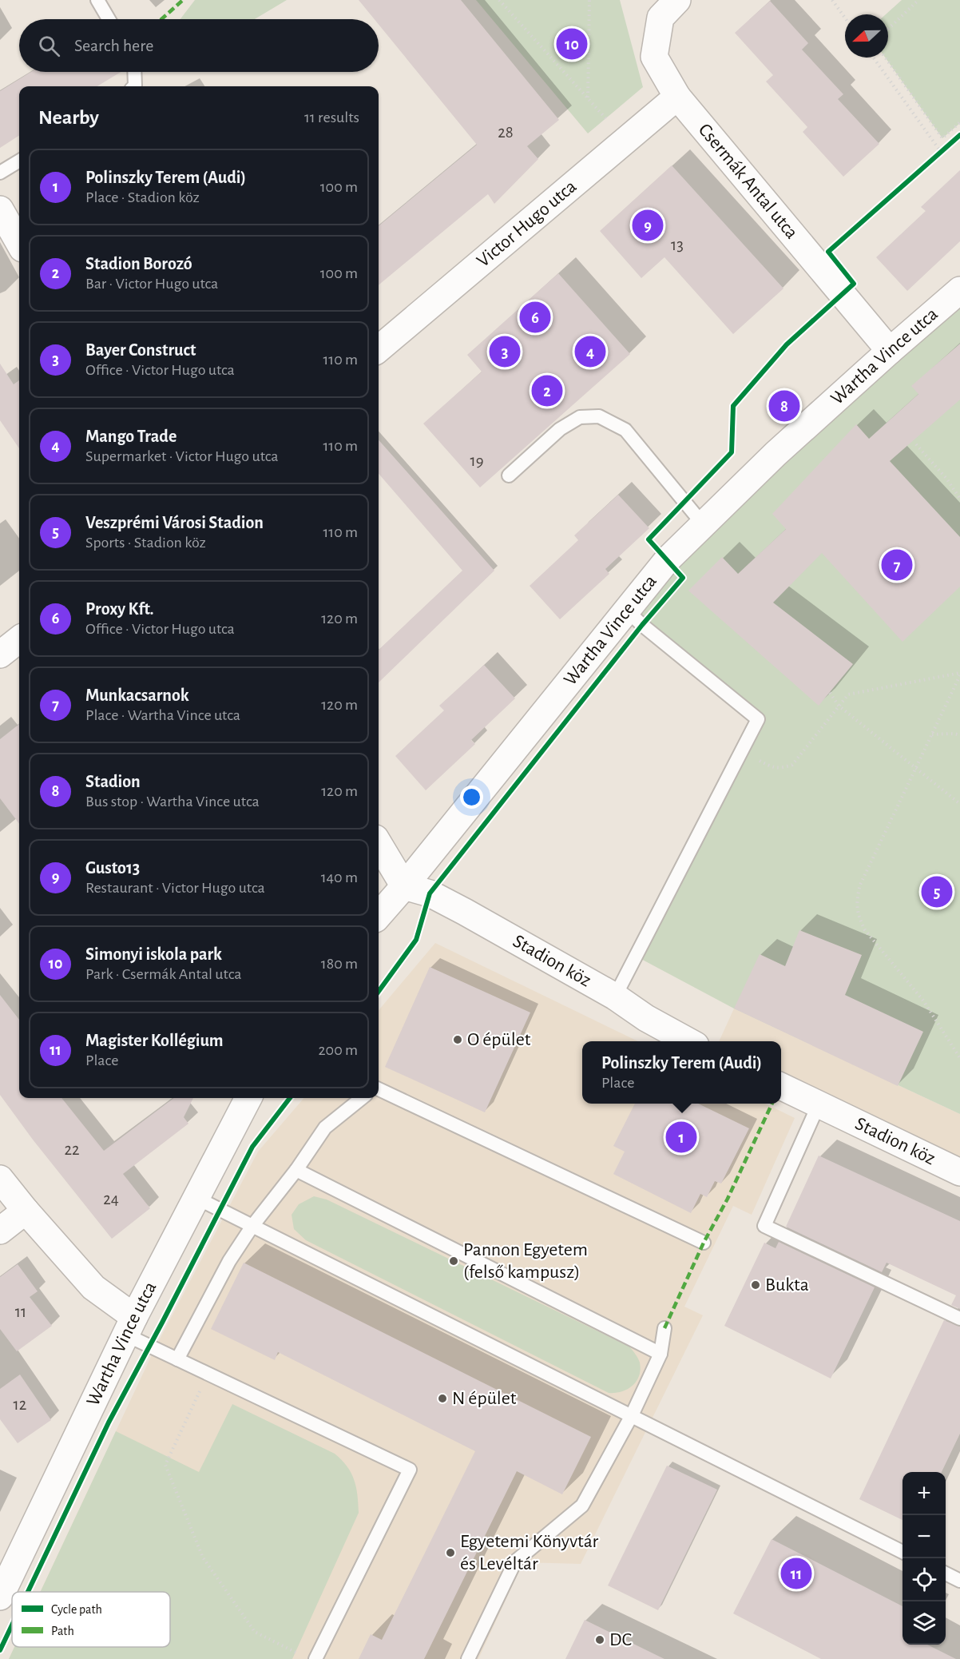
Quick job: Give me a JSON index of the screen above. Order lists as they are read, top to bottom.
{
  "streets": {
    "street": [
      "Csermák Antal utca",
      "Victor Hugo utca",
      "Wartha Vince utca",
      "Stadion köz"
    ]
  },
  "crossings": [
    ["Csermák Antal utca", "Victor Hugo utca"],
    ["Csermák Antal utca", "Wartha Vince utca"],
    ["Wartha Vince utca", "Stadion köz"]
  ],
  "places": [
    "O épület",
    "Pannon Egyetem (felső kampusz)",
    "Bukta",
    "N épület",
    "Egyetemi Könyvtár és Levéltár",
    "DC"
  ],
  "house_numbers": [
    "28",
    "13",
    "19",
    "22",
    "24",
    "11",
    "12"
  ],
  "legend": ["Cycle path", "Path"],
  "north": "left",
  "page": {
    "search": "Search here",
    "pins": [
      "10",
      "9",
      "6",
      "3",
      "4",
      "2",
      "8",
      "7",
      "5",
      "1",
      "11"
    ],
    "heading": ["Nearby", "11 results"],
    "list": [
      {
        "mark": "1",
        "name": "Polinszky Terem (Audi)",
        "note": "Place · Stadion köz",
        "value": "100 m"
      },
      {
        "mark": "2",
        "name": "Stadion Borozó",
        "note": "Bar · Victor Hugo utca",
        "value": "100 m"
      },
      {
        "mark": "3",
        "name": "Bayer Construct",
        "note": "Office · Victor Hugo utca",
        "value": "110 m"
      },
      {
        "mark": "4",
        "name": "Mango Trade",
        "note": "Supermarket · Victor Hugo utca",
        "value": "110 m"
      },
      {
        "mark": "5",
        "name": "Veszprémi Városi Stadion",
        "note": "Sports · Stadion köz",
        "value": "110 m"
      },
      {
        "mark": "6",
        "name": "Proxy Kft.",
        "note": "Office · Victor Hugo utca",
        "value": "120 m"
      },
      {
        "mark": "7",
        "name": "Munkacsarnok",
        "note": "Place · Wartha Vince utca",
        "value": "120 m"
      },
      {
        "mark": "8",
        "name": "Stadion",
        "note": "Bus stop · Wartha Vince utca",
        "value": "120 m"
      },
      {
        "mark": "9",
        "name": "Gusto13",
        "note": "Restaurant · Victor Hugo utca",
        "value": "140 m"
      },
      {
        "mark": "10",
        "name": "Simonyi iskola park",
        "note": "Park · Csermák Antal utca",
        "value": "180 m"
      },
      {
        "mark": "11",
        "name": "Magister Kollégium",
        "note": "Place",
        "value": "200 m"
      }
    ],
    "popup": ["Polinszky Terem (Audi)", "Place"],
    "map_buttons": ["+", "−"]
  }
}
